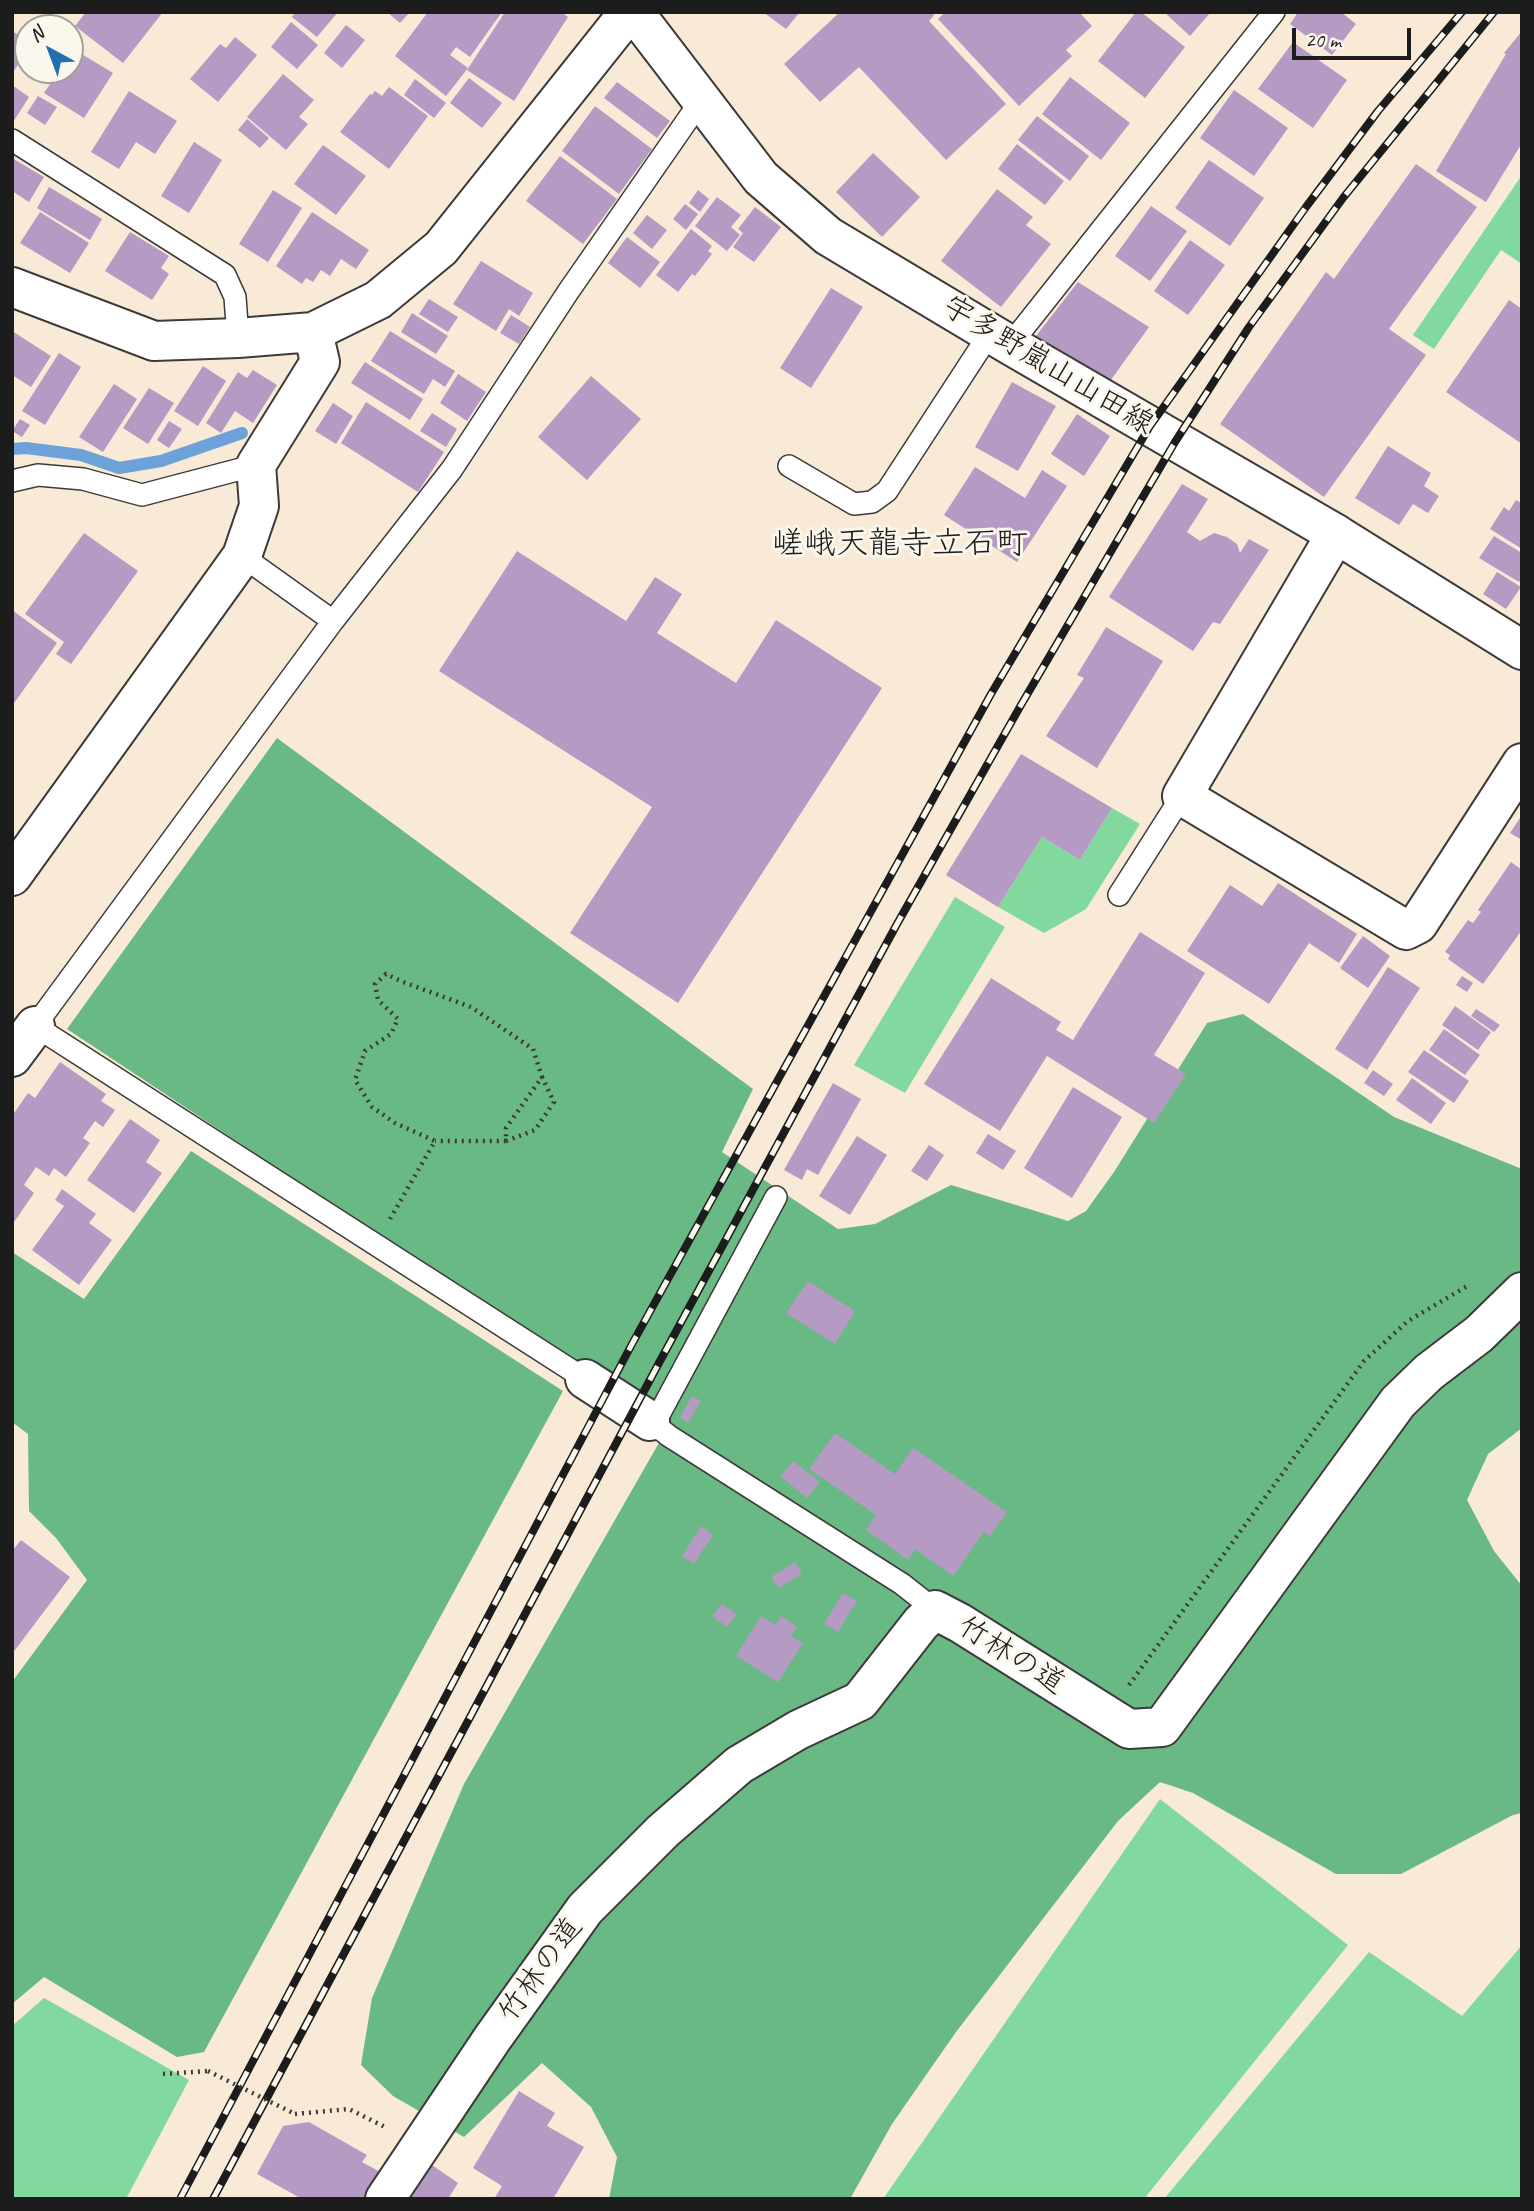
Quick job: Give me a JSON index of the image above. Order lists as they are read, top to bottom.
{
  "streets": {
    "street": ["宇多野嵐山山田線", "竹林の道"]
  },
  "districts": ["嵯峨天龍寺立石町"],
  "scale_bar": "20 m",
  "north": "top left"
}
